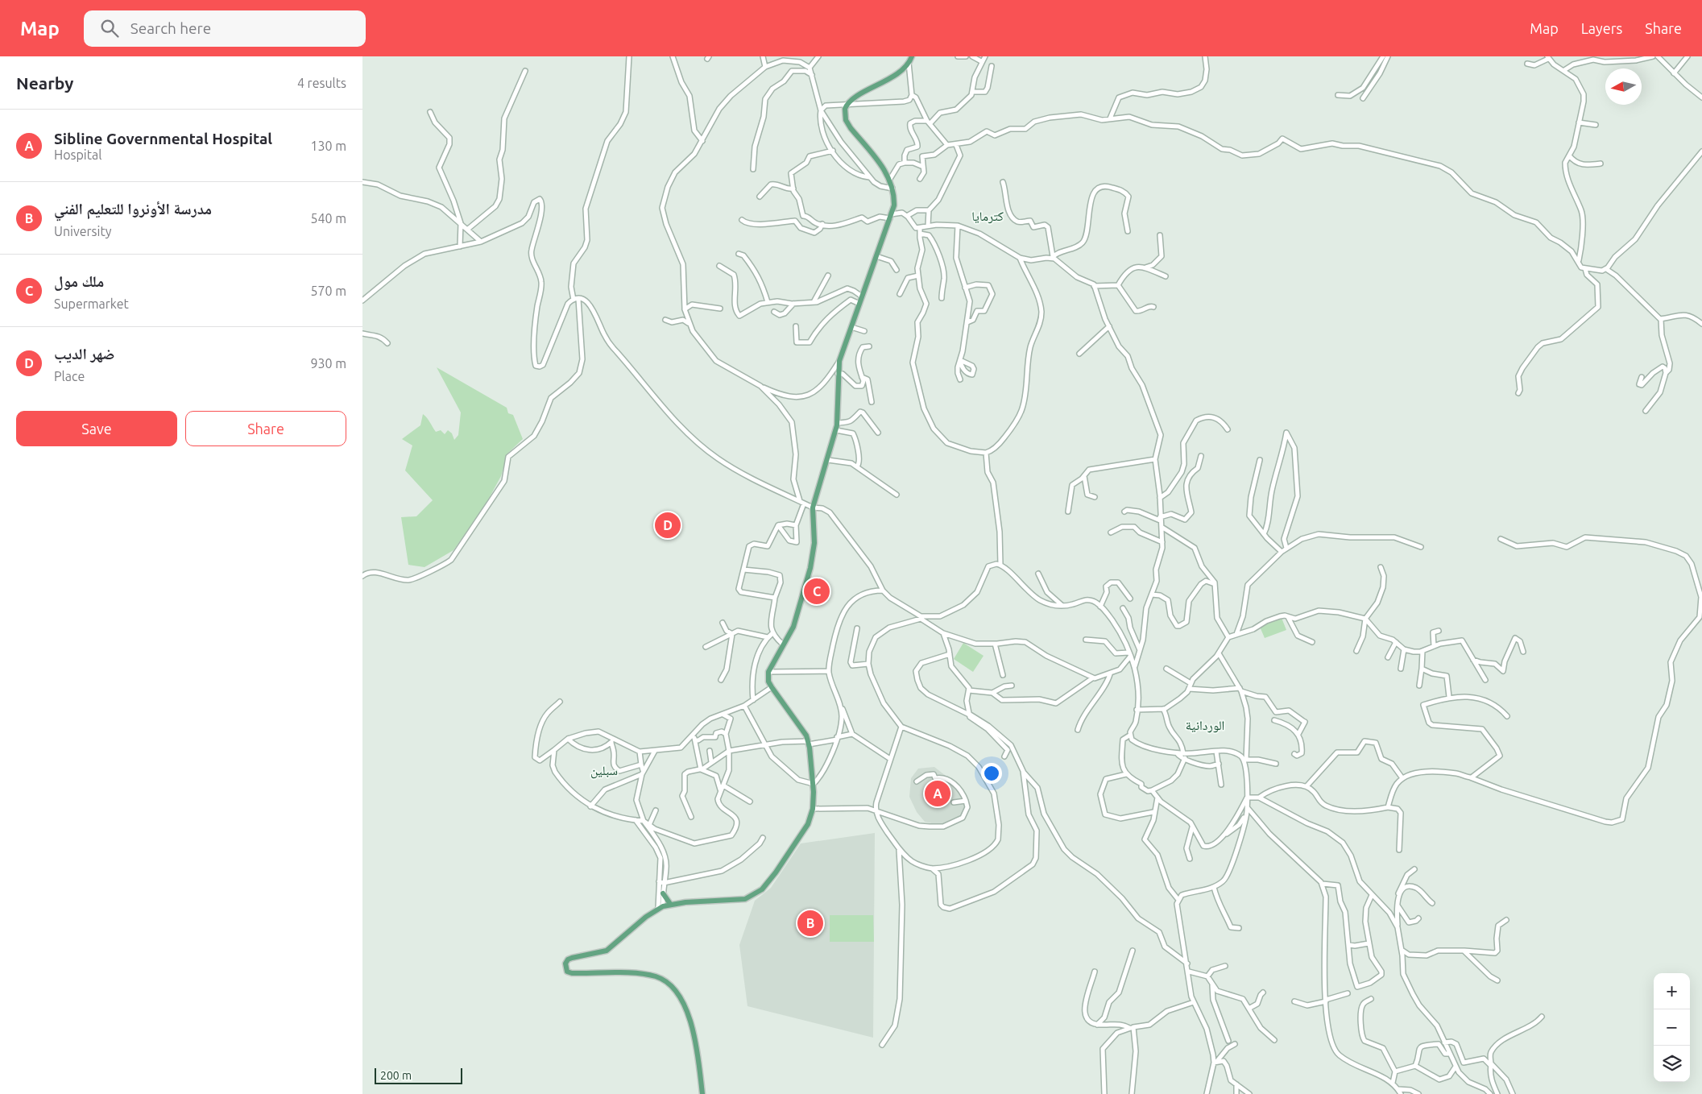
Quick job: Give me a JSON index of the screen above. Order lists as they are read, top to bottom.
{
  "districts": ["كترمايا", "الوردانية", "سبلين"],
  "scale_bar": "200 m",
  "north": "left",
  "page": {
    "header": "Map",
    "search": "Search here",
    "nav": ["Map", "Layers", "Share"],
    "heading": ["Nearby", "4 results"],
    "list": [
      {
        "mark": "A",
        "name": "Sibline Governmental Hospital",
        "note": "Hospital",
        "value": "130 m"
      },
      {
        "mark": "B",
        "name": "مدرسة الأونروا للتعليم الفني",
        "note": "University",
        "value": "540 m"
      },
      {
        "mark": "C",
        "name": "ملك مول",
        "note": "Supermarket",
        "value": "570 m"
      },
      {
        "mark": "D",
        "name": "ضهر الديب",
        "note": "Place",
        "value": "930 m"
      }
    ],
    "buttons": ["Save", "Share"],
    "pins": [
      "D",
      "C",
      "A",
      "B"
    ],
    "map_buttons": ["+", "−"],
    "scale": "200 m"
  }
}
